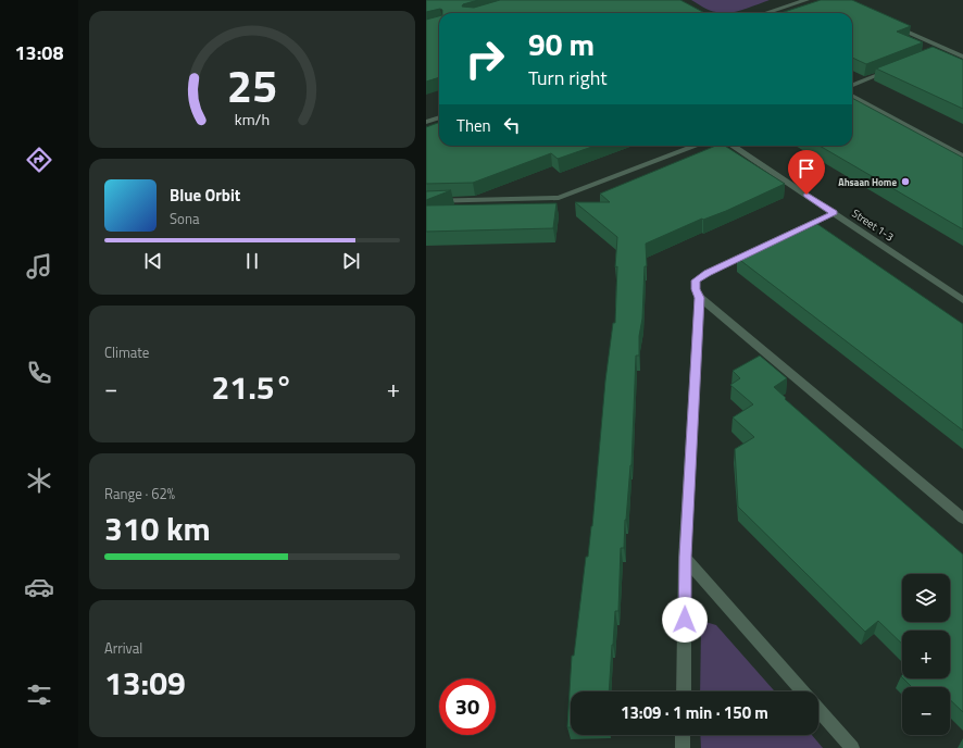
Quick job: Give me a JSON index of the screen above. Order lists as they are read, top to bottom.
{
  "streets": {
    "street": ["Street 1-3"]
  },
  "places": ["Ahsaan Home"],
  "page": {
    "tabs": "13:08",
    "turn": ["90 m", "Turn right"],
    "then": "Then",
    "song": ["Blue Orbit", "Sona"],
    "tile": [
      "Climate",
      ["Range · 62%", "310 km"],
      ["Arrival", "13:09"]
    ],
    "heat": ["−", "21.5°", "+"],
    "map_buttons": ["+", "−"],
    "limit": "30",
    "trip": "13:09 · 1 min · 150 m",
    "gauge": ["25", "km/h"]
  }
}
